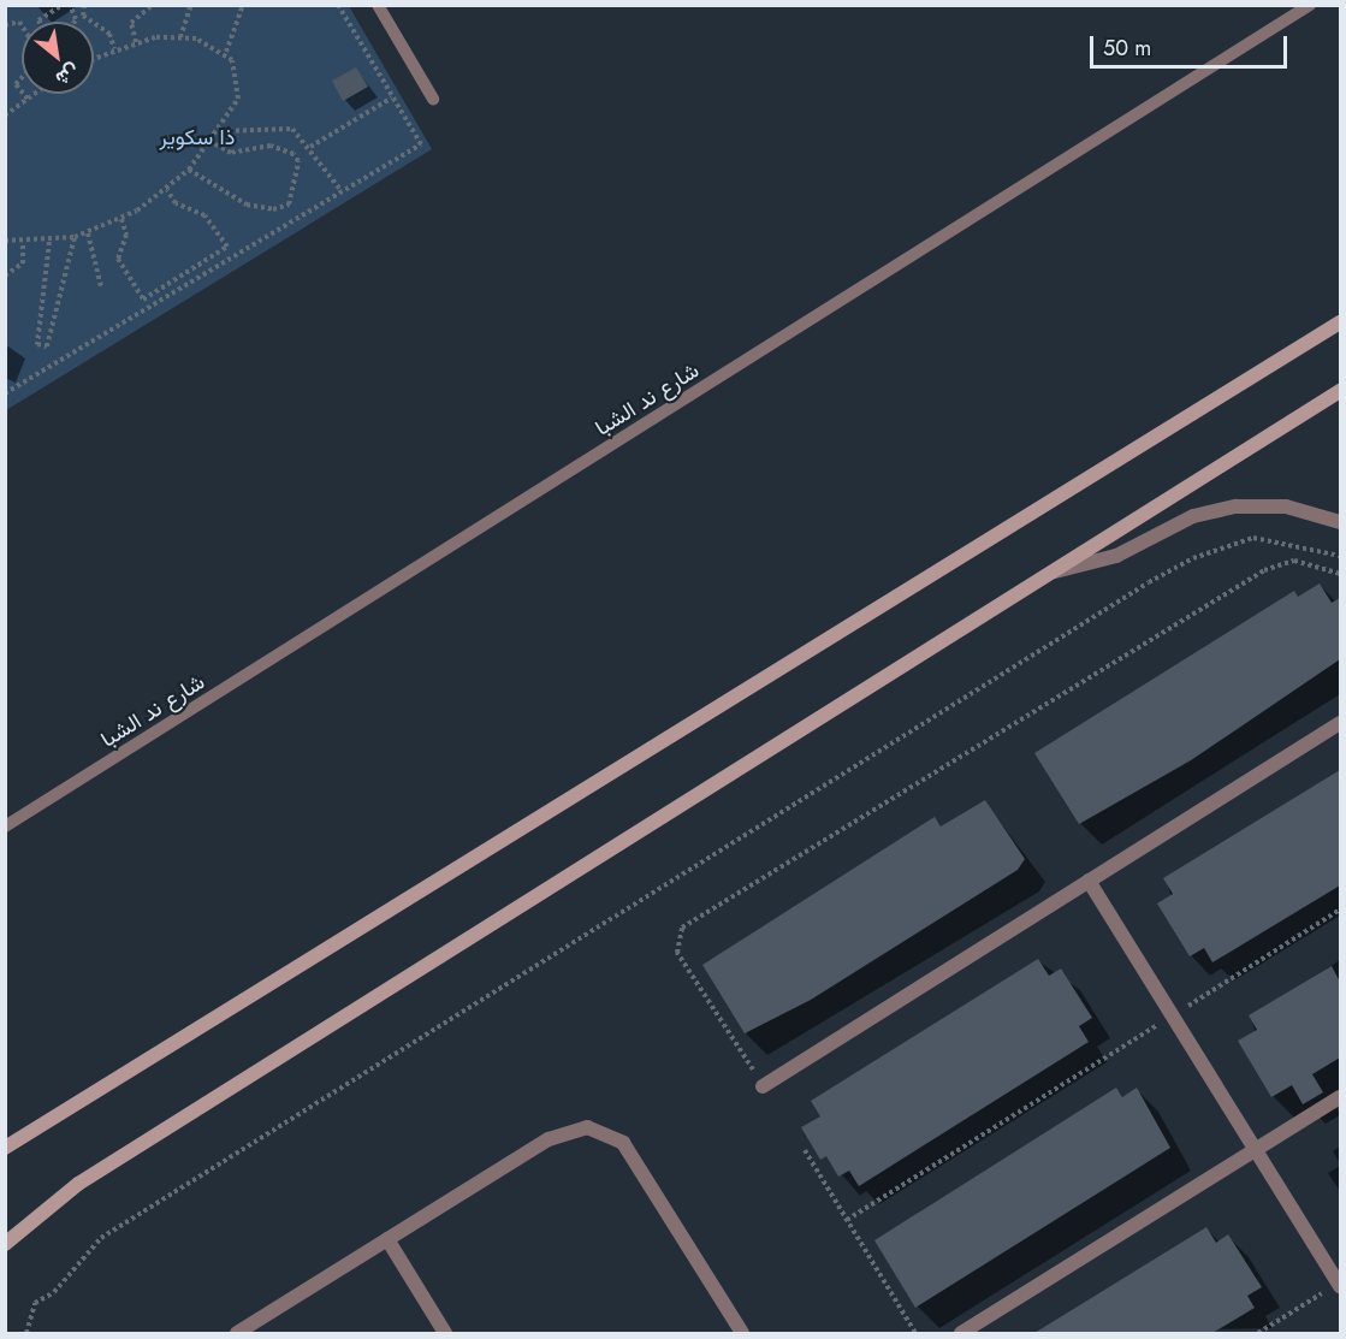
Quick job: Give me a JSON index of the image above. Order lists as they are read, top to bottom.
{
  "streets": {
    "lane": ["شارع ند الشبا"]
  },
  "parks": ["ذا سكوير"],
  "scale_bar": "50 m",
  "north": "bottom right"
}
